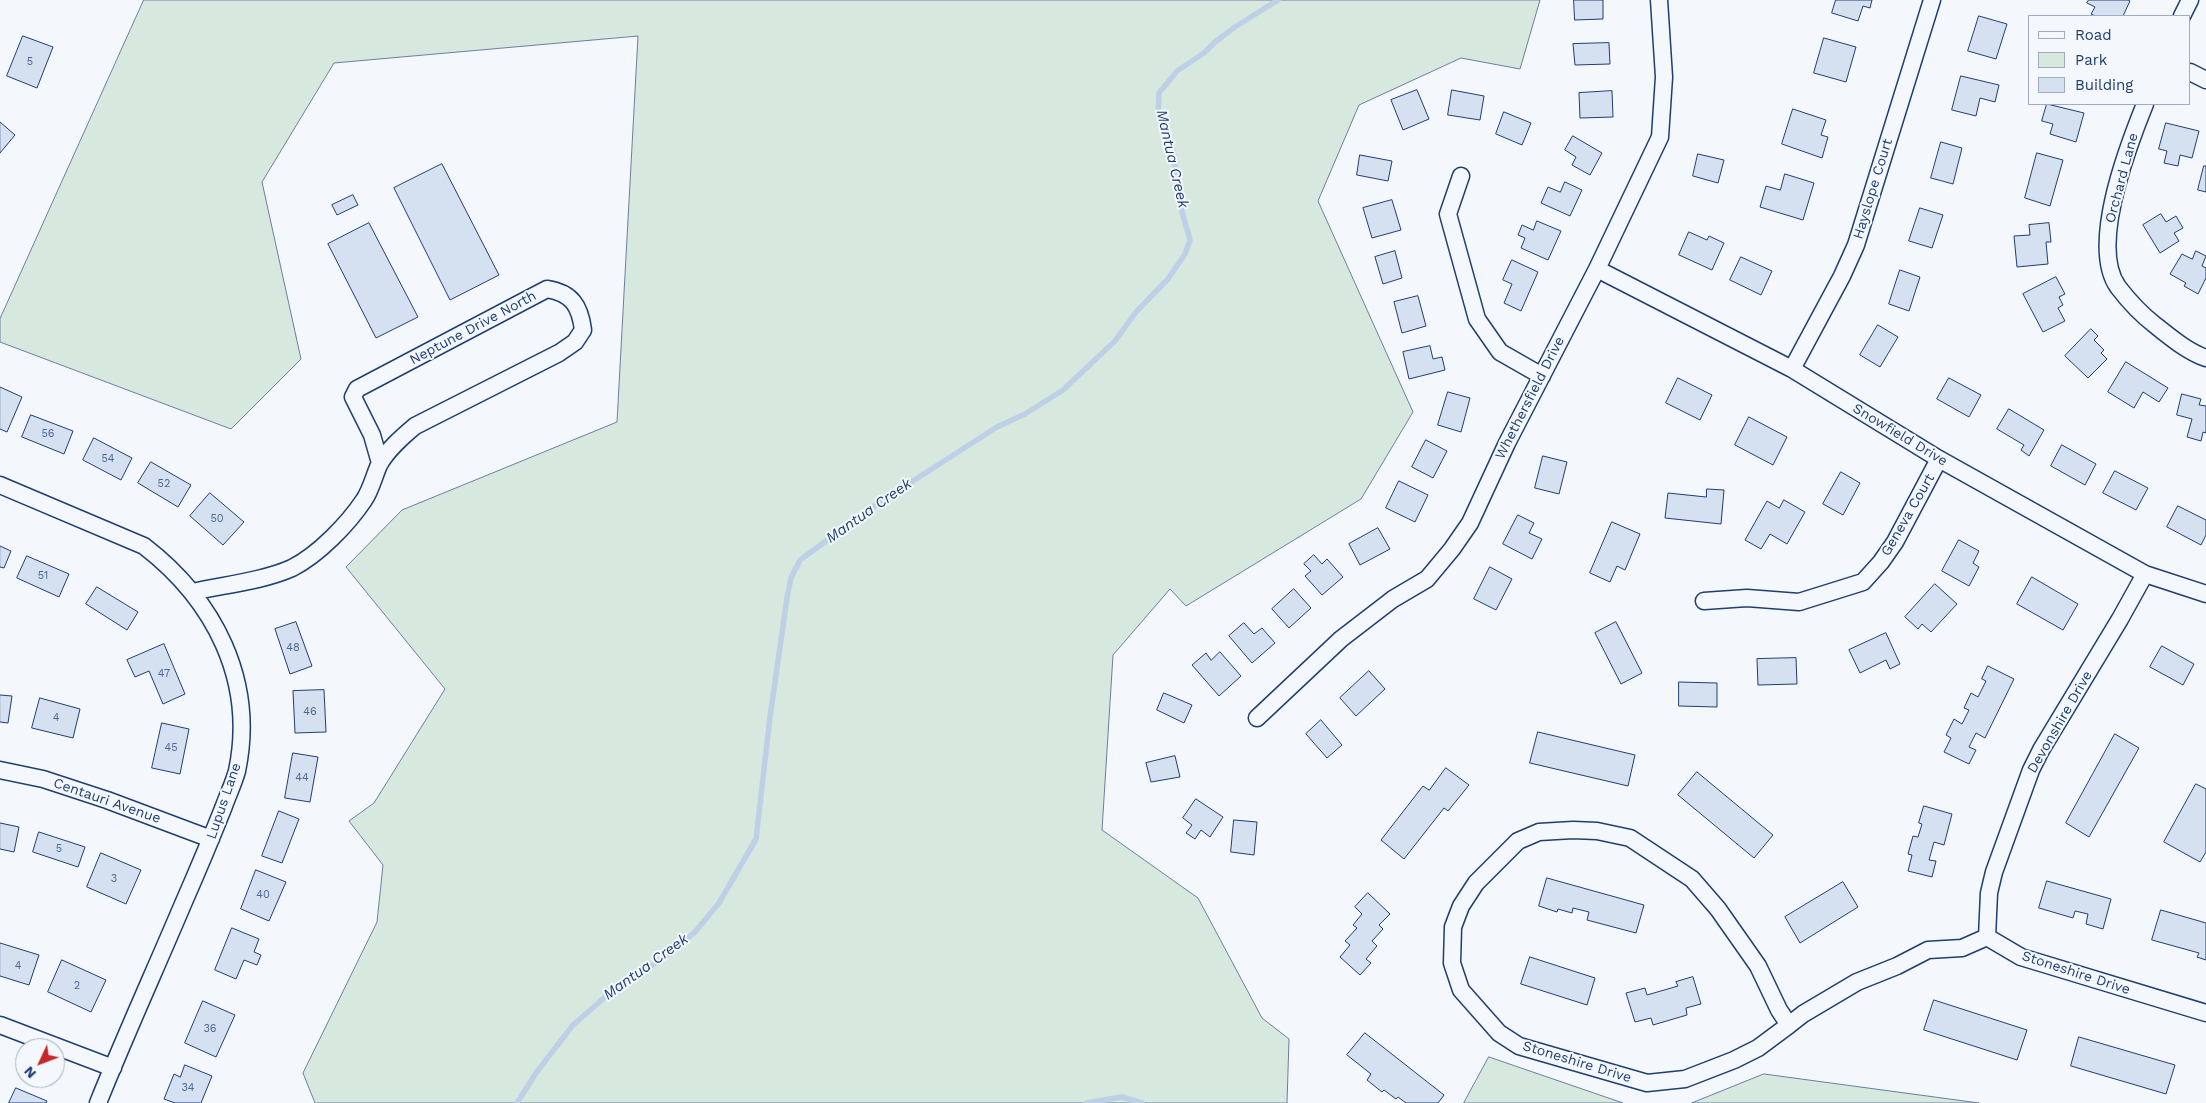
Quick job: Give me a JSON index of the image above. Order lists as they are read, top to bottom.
{
  "streets": {
    "street": [
      "Orchard Lane",
      "Hayslope Court",
      "Neptune Drive North",
      "Whethersfield Drive",
      "Snowfield Drive",
      "Geneva Court",
      "Devonshire Drive",
      "Centauri Avenue",
      "Lupus Lane",
      "Stoneshire Drive"
    ]
  },
  "crossings": [
    ["Hayslope Court", "Snowfield Drive"],
    ["Neptune Drive North", "Lupus Lane"],
    ["Whethersfield Drive", "Snowfield Drive"],
    ["Snowfield Drive", "Geneva Court"],
    ["Snowfield Drive", "Devonshire Drive"],
    ["Devonshire Drive", "Stoneshire Drive"],
    ["Centauri Avenue", "Lupus Lane"]
  ],
  "water": ["Mantua Creek"],
  "house_numbers": [
    "5",
    "56",
    "54",
    "52",
    "50",
    "51",
    "48",
    "47",
    "46",
    "4",
    "45",
    "44",
    "5",
    "3",
    "40",
    "4",
    "2",
    "36",
    "34"
  ],
  "legend": ["Road", "Park", "Building"],
  "north": "bottom left"
}
